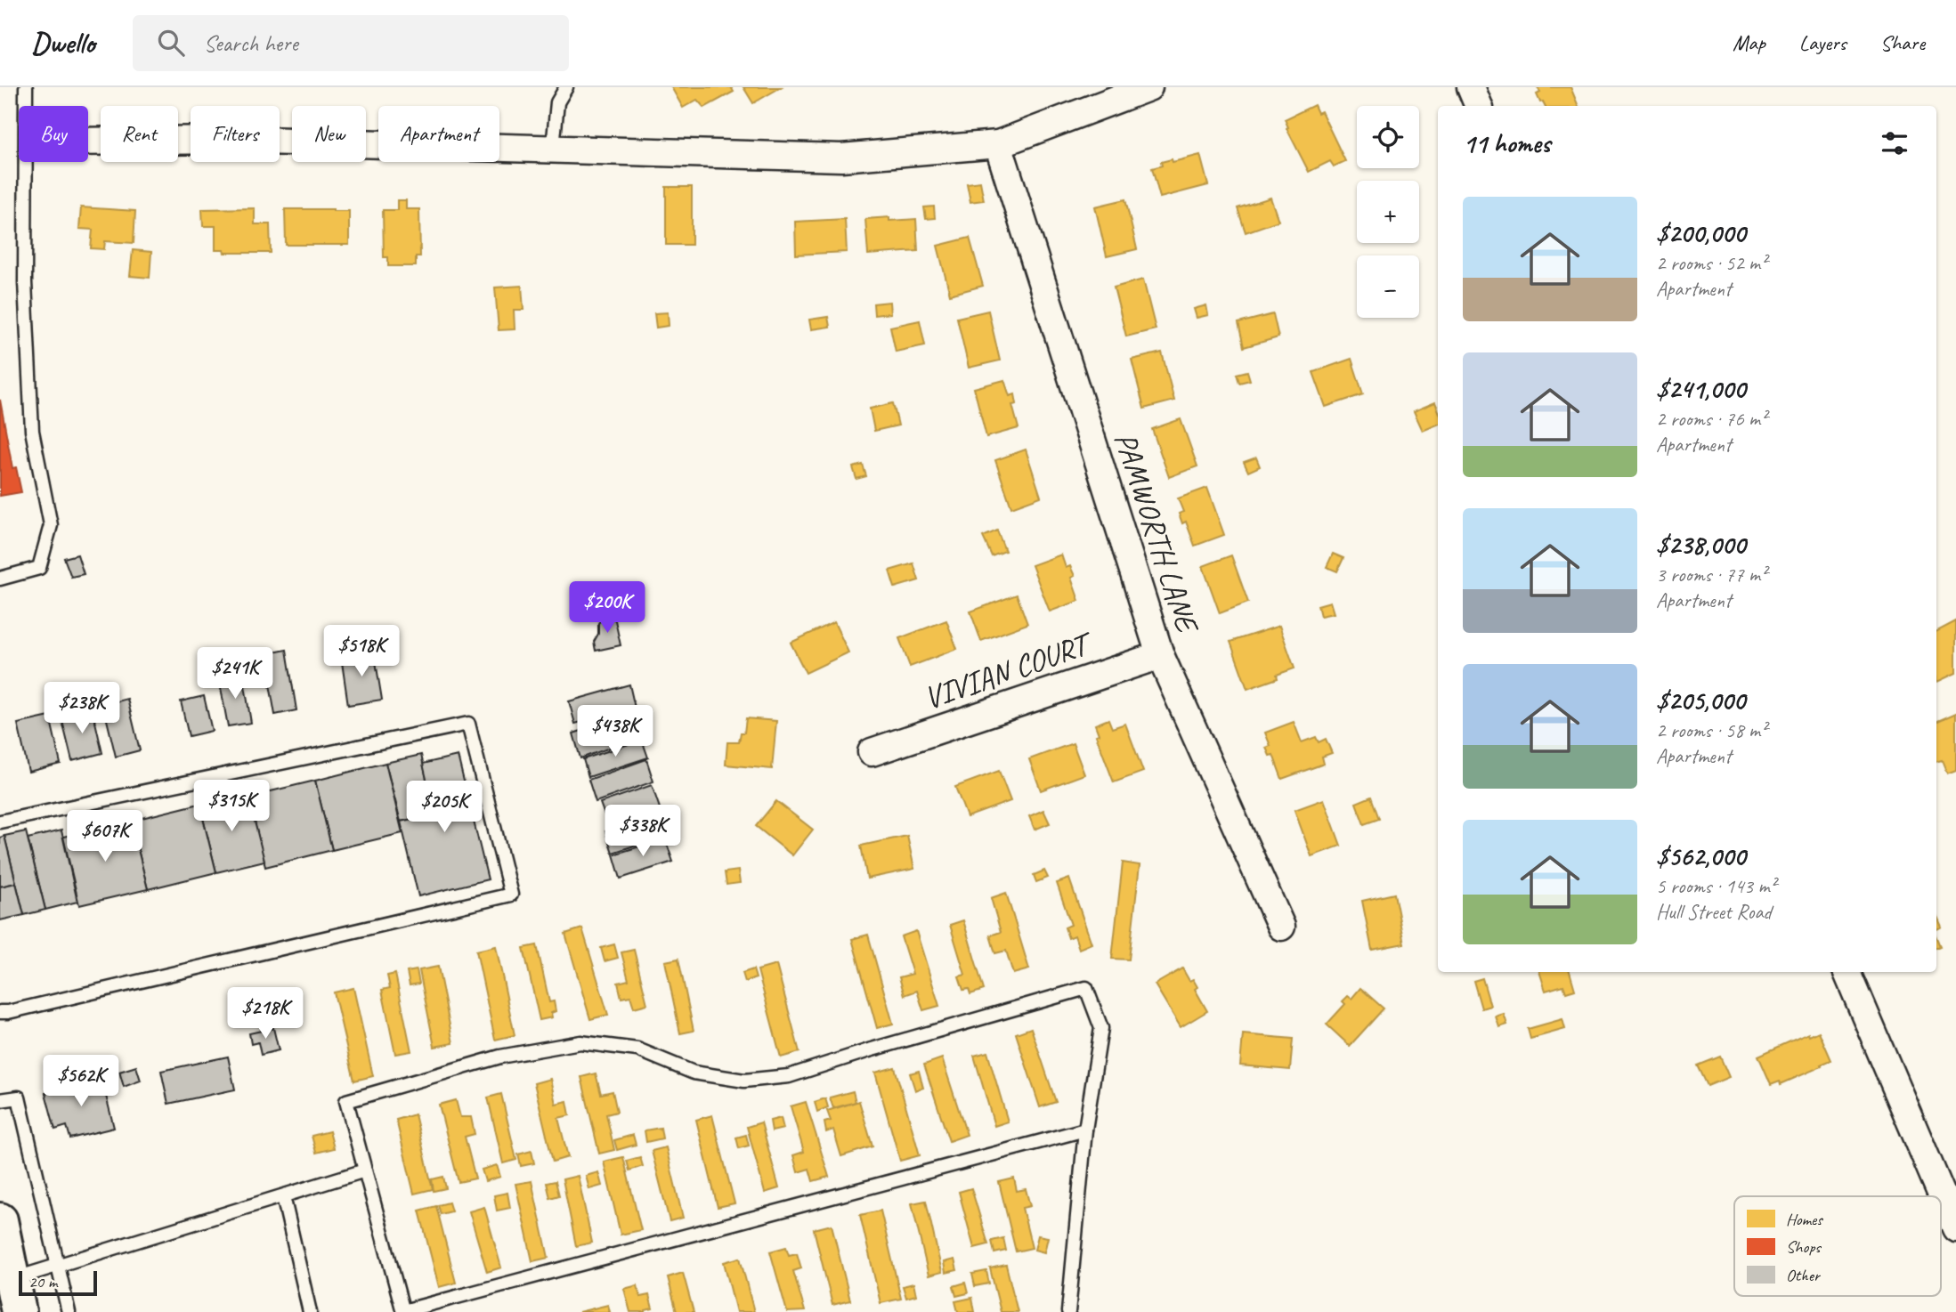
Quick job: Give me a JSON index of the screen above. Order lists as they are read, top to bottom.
{
  "streets": {
    "street": ["PAMWORTH LANE", "VIVIAN COURT"]
  },
  "crossings": [
    ["PAMWORTH LANE", "VIVIAN COURT"]
  ],
  "legend": ["Homes", "Shops", "Other"],
  "scale_bar": "20 m",
  "page": {
    "header": "Dwello",
    "search": "Search here",
    "nav": ["Map", "Layers", "Share"],
    "map_buttons": ["+", "−"],
    "chip": [
      "Buy",
      "Rent",
      "Filters",
      "New",
      "Apartment"
    ],
    "heading": "11 homes",
    "list": [
      {
        "name": "$200,000",
        "note": "2 rooms · 52 m² · Apartment"
      },
      {
        "name": "$241,000",
        "note": "2 rooms · 76 m² · Apartment"
      },
      {
        "name": "$238,000",
        "note": "3 rooms · 77 m² · Apartment"
      },
      {
        "name": "$205,000",
        "note": "2 rooms · 58 m² · Apartment"
      },
      {
        "name": "$562,000",
        "note": "5 rooms · 143 m² · Hull Street Road"
      }
    ],
    "price": [
      "$200K",
      "$518K",
      "$241K",
      "$238K",
      "$438K",
      "$315K",
      "$205K",
      "$338K",
      "$607K",
      "$218K",
      "$562K"
    ],
    "scale": "20 m"
  }
}
